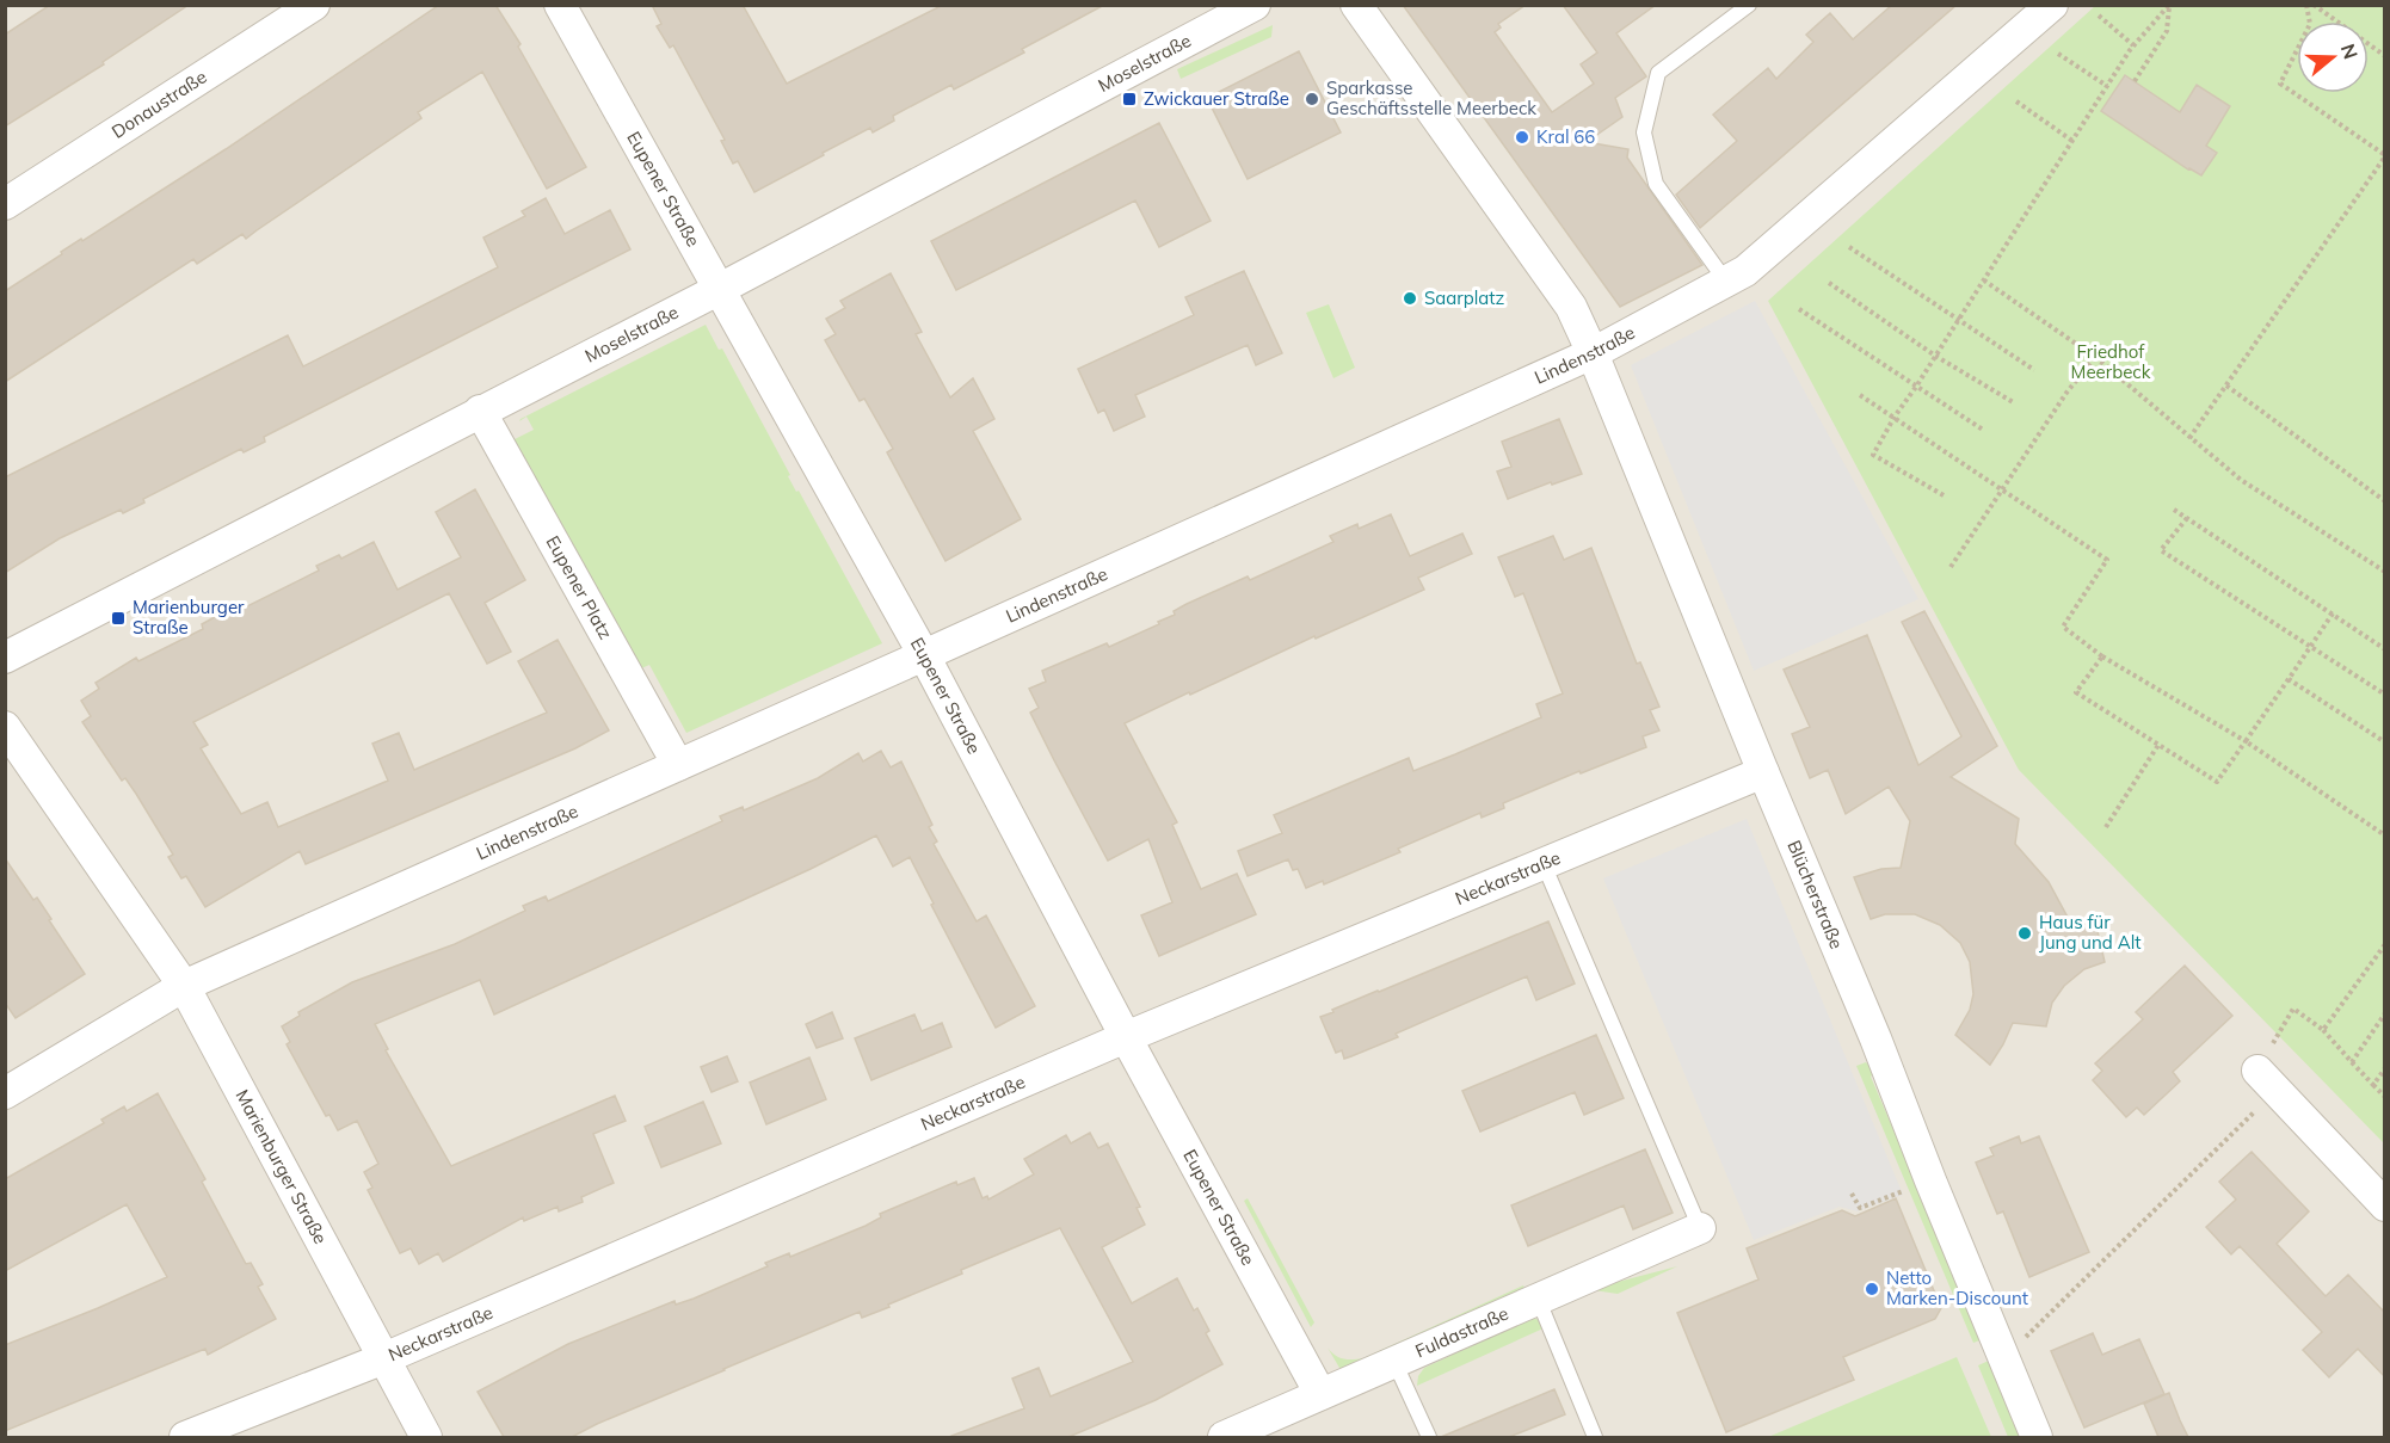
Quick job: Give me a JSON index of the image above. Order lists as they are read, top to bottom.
{
  "streets": {
    "street": [
      "Moselstraße",
      "Donaustraße",
      "Eupener Straße",
      "Lindenstraße",
      "Eupener Platz",
      "Neckarstraße",
      "Blücherstraße",
      "Marienburger Straße",
      "Fuldastraße"
    ]
  },
  "crossings": [
    ["Moselstraße", "Eupener Straße"],
    ["Moselstraße", "Eupener Platz"],
    ["Eupener Straße", "Lindenstraße"],
    ["Eupener Straße", "Neckarstraße"],
    ["Eupener Straße", "Fuldastraße"],
    ["Lindenstraße", "Eupener Platz"],
    ["Lindenstraße", "Blücherstraße"],
    ["Lindenstraße", "Marienburger Straße"],
    ["Neckarstraße", "Blücherstraße"],
    ["Neckarstraße", "Marienburger Straße"]
  ],
  "parks": ["Friedhof Meerbeck"],
  "places": {
    "transit": ["Zwickauer Straße", "Marienburger Straße"],
    "other": [
      "Sparkasse Geschäftsstelle Meerbeck",
      "Kral 66",
      "Saarplatz",
      "Haus für Jung und Alt",
      "Netto Marken-Discount"
    ]
  },
  "north": "right"
}
